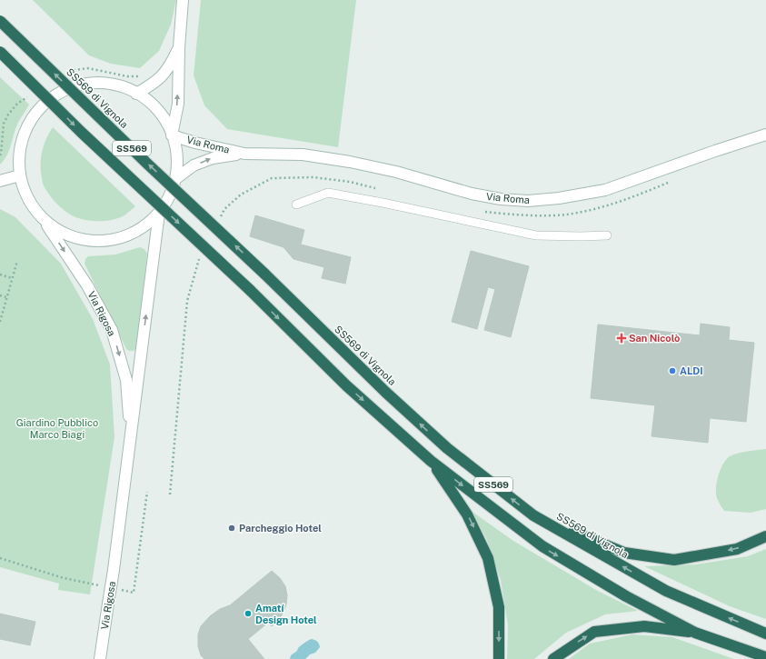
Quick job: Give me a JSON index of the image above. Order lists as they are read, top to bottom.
{
  "streets": {
    "highway": ["SS569 di Vignola", "SS569"],
    "main road": ["Via Roma", "Via Rigosa"]
  },
  "crossings": [
    ["Via Roma", "Via Rigosa"]
  ],
  "parks": ["Giardino Pubblico Marco Biagi"],
  "places": {
    "health": ["San Nicolò"],
    "other": ["ALDI", "Parcheggio Hotel", "Amatí Design Hotel"]
  }
}
